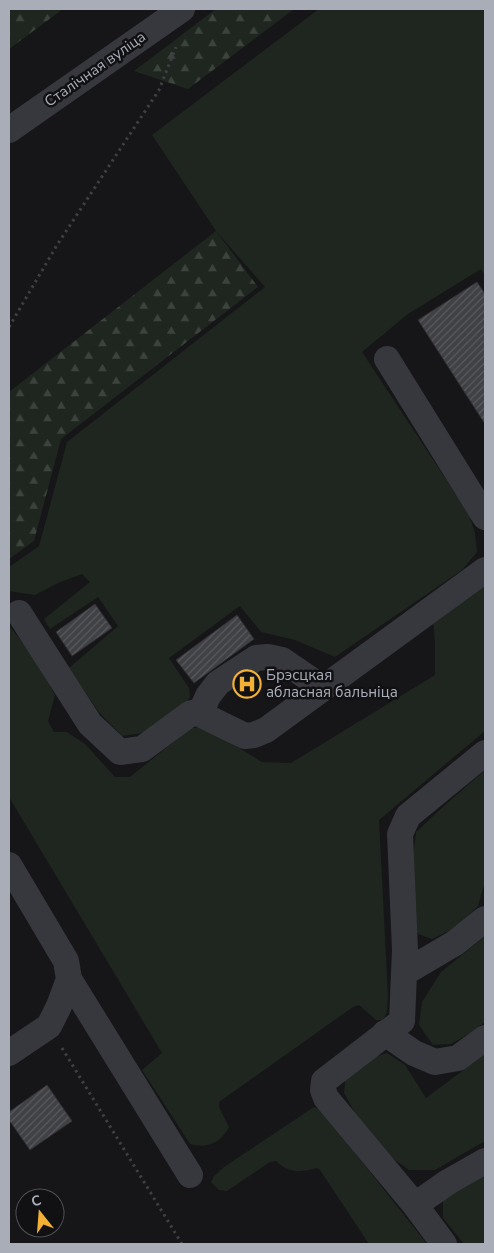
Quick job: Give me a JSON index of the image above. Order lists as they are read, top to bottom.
{
  "streets": {
    "street": ["Сталічная вуліца"]
  },
  "places": {
    "hospital": ["Брэсцкая абласная бальніца"]
  },
  "north": "top"
}
